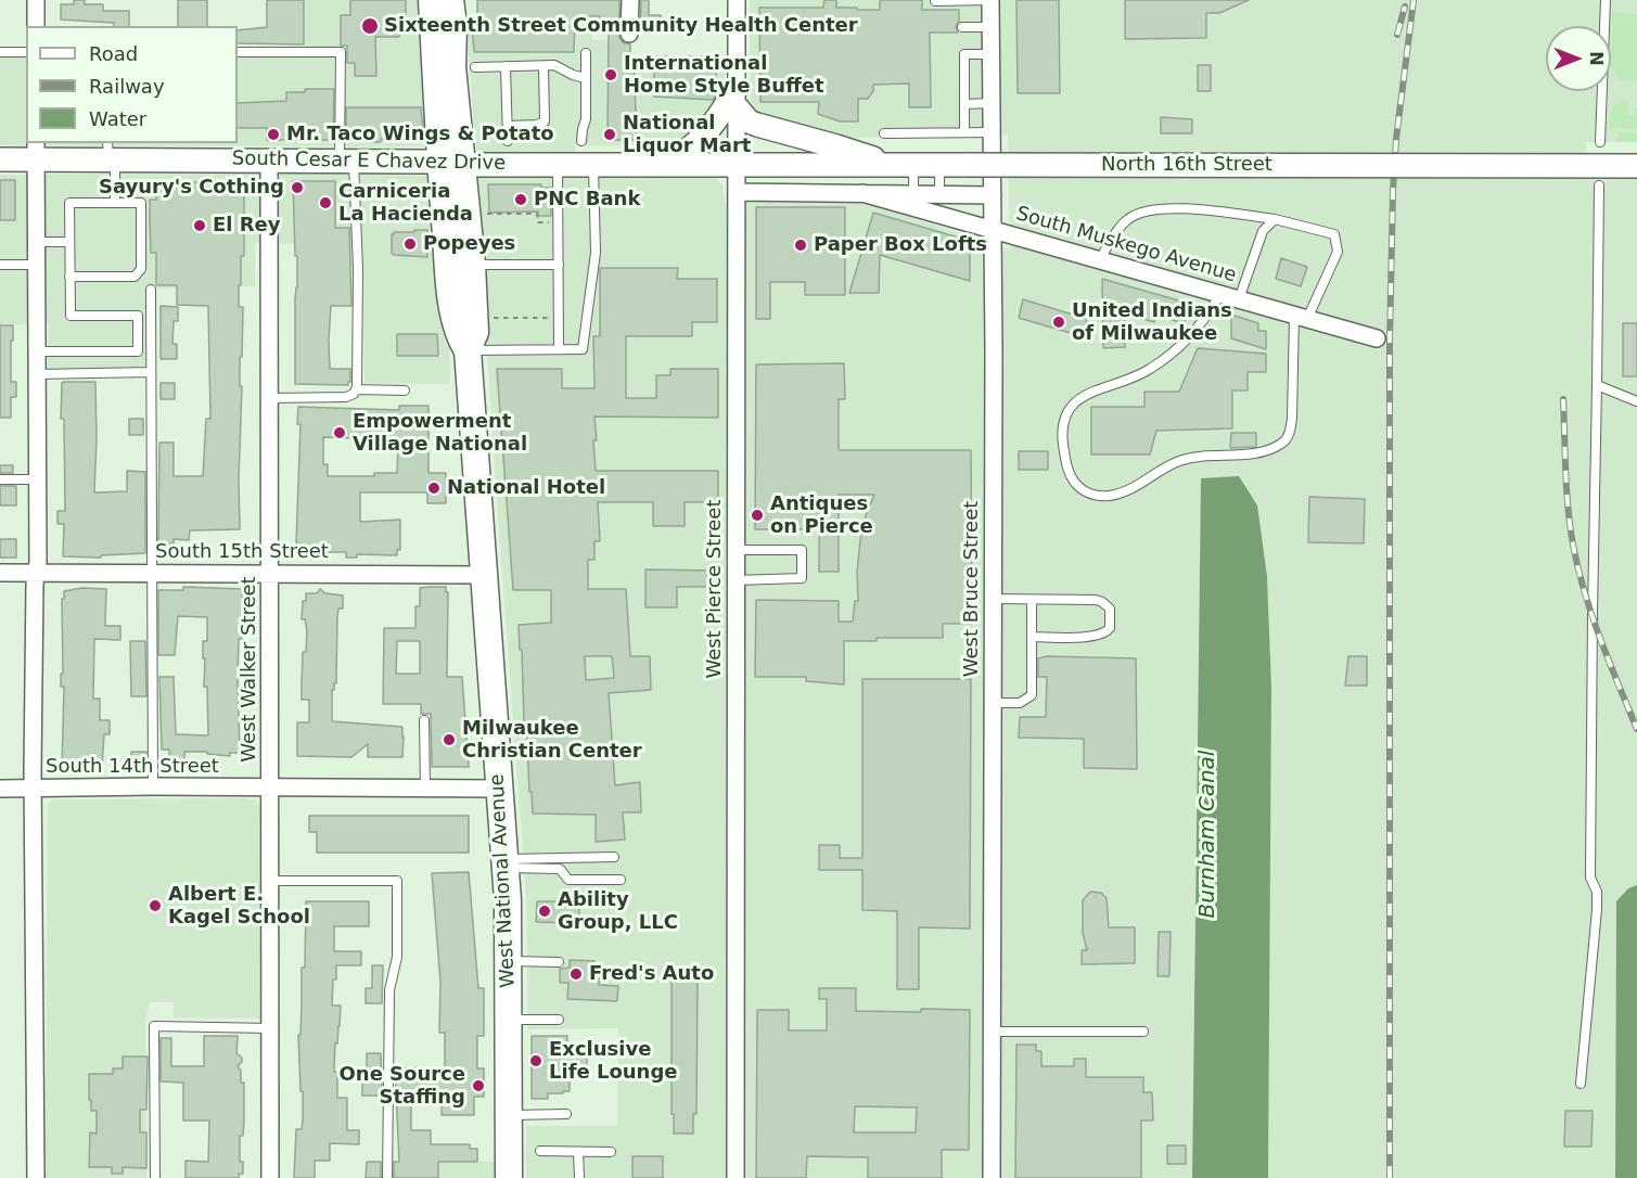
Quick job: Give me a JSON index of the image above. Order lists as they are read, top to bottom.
{
  "streets": {
    "main road": ["South Cesar E Chavez Drive", "North 16th Street", "West National Avenue"],
    "street": [
      "South Muskego Avenue",
      "South 15th Street",
      "West Pierce Street",
      "West Bruce Street",
      "West Walker Street",
      "South 14th Street"
    ]
  },
  "crossings": [
    ["South Cesar E Chavez Drive", "North 16th Street"],
    ["South Cesar E Chavez Drive", "West Pierce Street"],
    ["South Cesar E Chavez Drive", "West Walker Street"],
    ["South Cesar E Chavez Drive", "West National Avenue"],
    ["North 16th Street", "West Pierce Street"],
    ["South Muskego Avenue", "West Pierce Street"],
    ["South Muskego Avenue", "West Bruce Street"],
    ["South 15th Street", "West Walker Street"],
    ["South 15th Street", "West National Avenue"],
    ["West Walker Street", "South 14th Street"],
    ["South 14th Street", "West National Avenue"]
  ],
  "water": ["Burnham Canal"],
  "places": [
    "Sixteenth Street Community Health Center",
    "International Home Style Buffet",
    "Mr. Taco Wings & Potato",
    "National Liquor Mart",
    "Sayury's Cothing",
    "PNC Bank",
    "Carniceria La Hacienda",
    "El Rey",
    "Popeyes",
    "Paper Box Lofts",
    "United Indians of Milwaukee",
    "Empowerment Village National",
    "National Hotel",
    "Antiques on Pierce",
    "Milwaukee Christian Center",
    "Albert E. Kagel School",
    "Ability Group, LLC",
    "Fred's Auto",
    "Exclusive Life Lounge",
    "One Source Staffing"
  ],
  "legend": ["Road", "Railway", "Water"],
  "north": "right"
}
